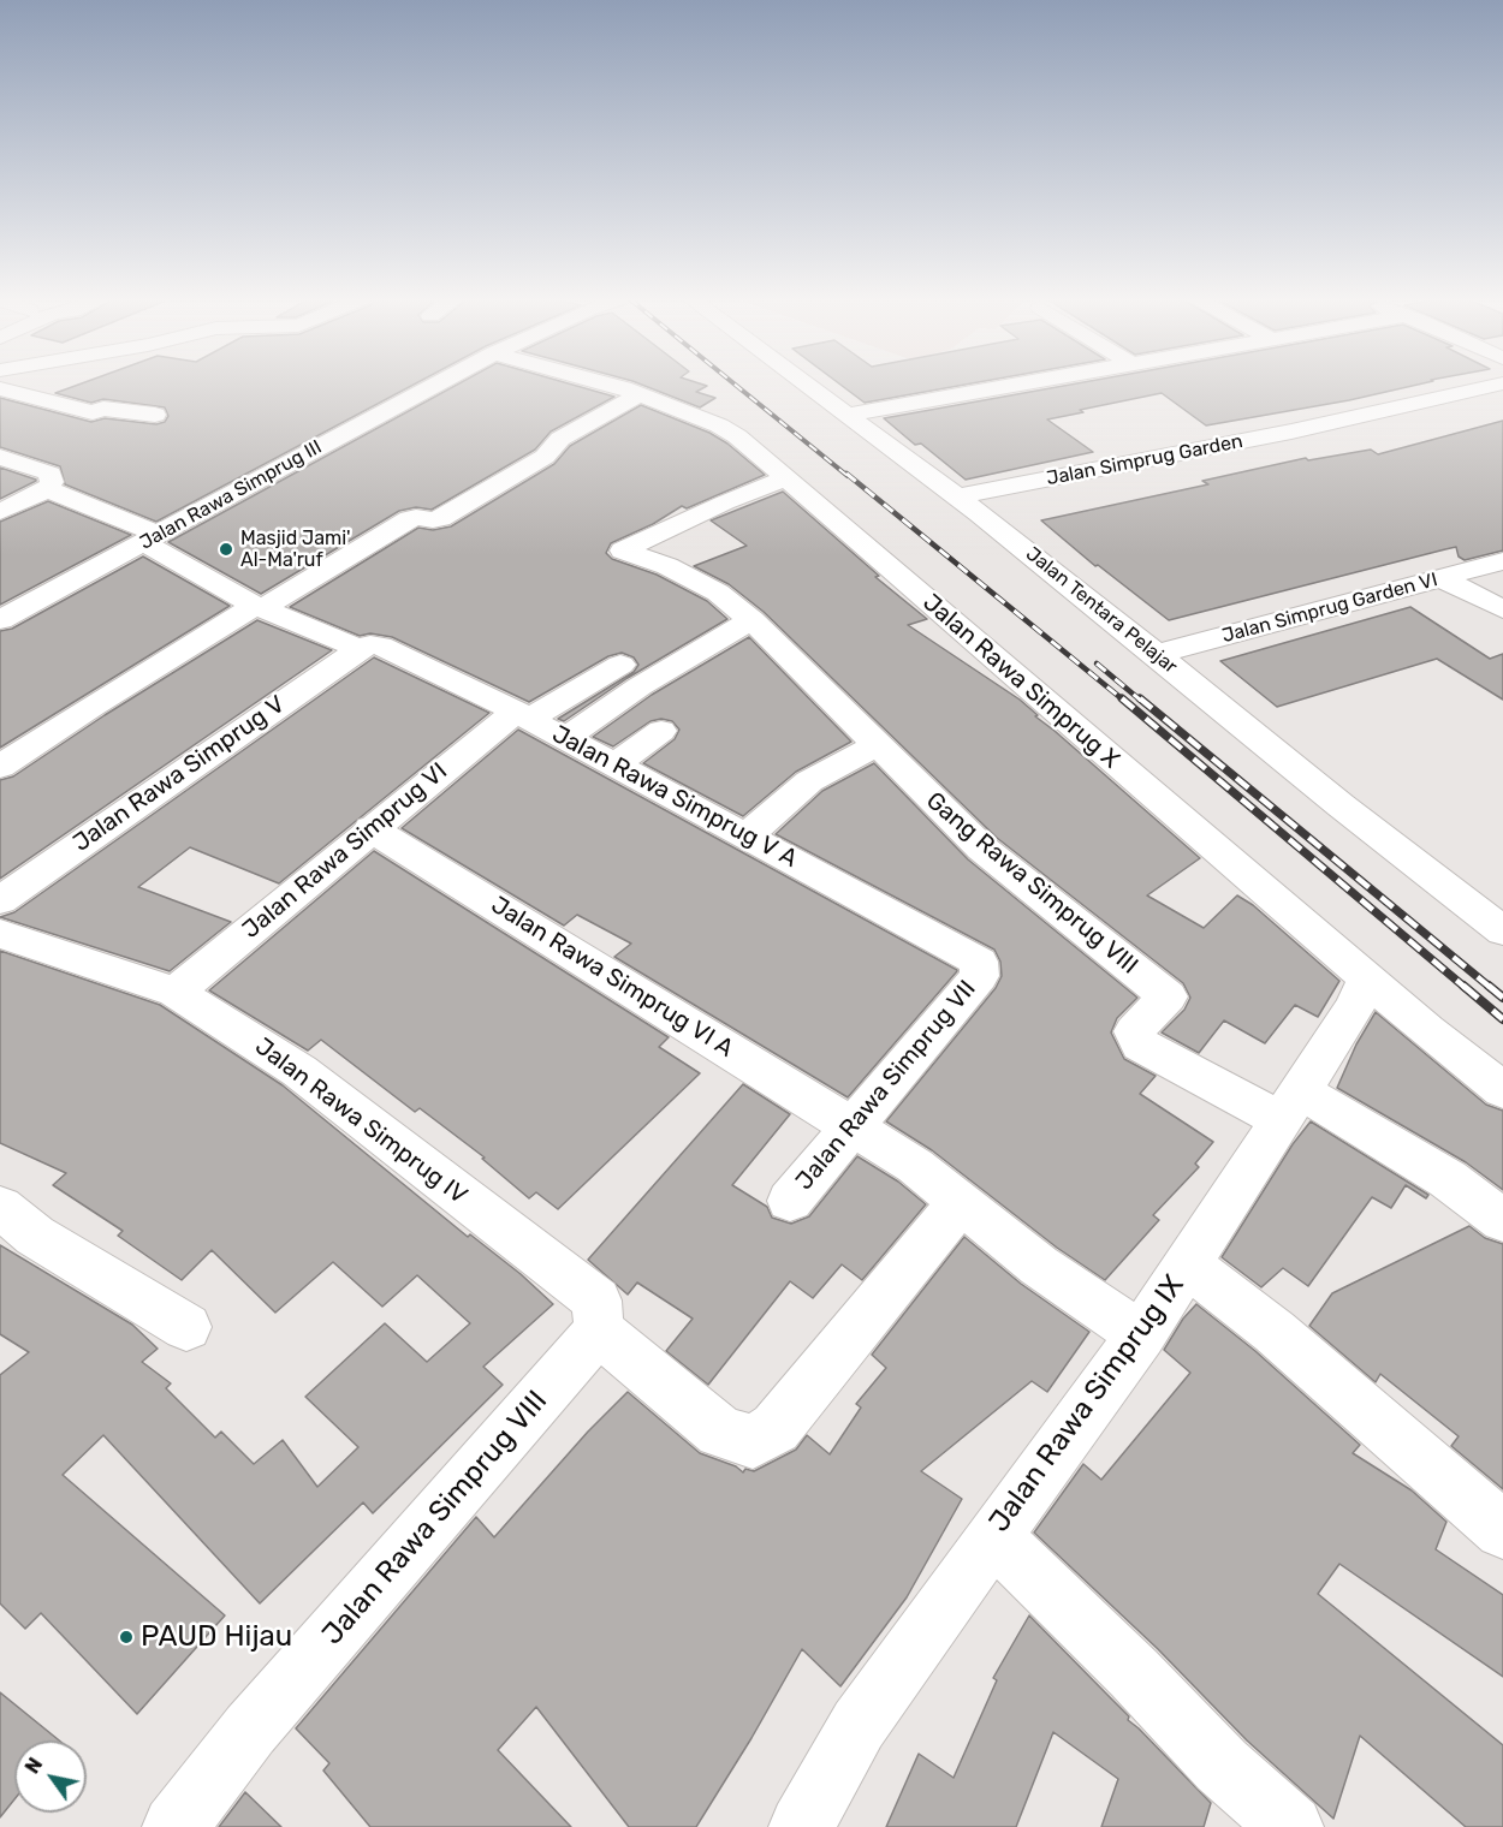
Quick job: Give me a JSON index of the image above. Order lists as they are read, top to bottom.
{
  "streets": {
    "street": [
      "Jalan Simprug Garden",
      "Jalan Rawa Simprug III",
      "Jalan Simprug Garden VI",
      "Jalan Tentara Pelajar",
      "Jalan Rawa Simprug X",
      "Jalan Rawa Simprug V",
      "Jalan Rawa Simprug V A",
      "Jalan Rawa Simprug VI",
      "Gang Rawa Simprug VIII",
      "Jalan Rawa Simprug VI A",
      "Jalan Rawa Simprug VII",
      "Jalan Rawa Simprug IV",
      "Jalan Rawa Simprug IX",
      "Jalan Rawa Simprug VIII"
    ]
  },
  "crossings": [
    ["Jalan Simprug Garden", "Jalan Tentara Pelajar"],
    ["Jalan Simprug Garden VI", "Jalan Tentara Pelajar"],
    ["Jalan Rawa Simprug X", "Gang Rawa Simprug VIII"],
    ["Jalan Rawa Simprug X", "Jalan Rawa Simprug IX"],
    ["Jalan Rawa Simprug V", "Jalan Rawa Simprug V A"],
    ["Jalan Rawa Simprug V A", "Jalan Rawa Simprug VI"],
    ["Jalan Rawa Simprug V A", "Jalan Rawa Simprug VII"],
    ["Jalan Rawa Simprug VI", "Jalan Rawa Simprug VI A"],
    ["Jalan Rawa Simprug VI", "Jalan Rawa Simprug IV"],
    ["Gang Rawa Simprug VIII", "Jalan Rawa Simprug IX"],
    ["Jalan Rawa Simprug VI A", "Jalan Rawa Simprug VII"],
    ["Jalan Rawa Simprug VI A", "Jalan Rawa Simprug IX"],
    ["Jalan Rawa Simprug IV", "Jalan Rawa Simprug VIII"]
  ],
  "places": ["Masjid Jami' Al-Ma'ruf", "PAUD Hijau"],
  "north": "top left"
}
